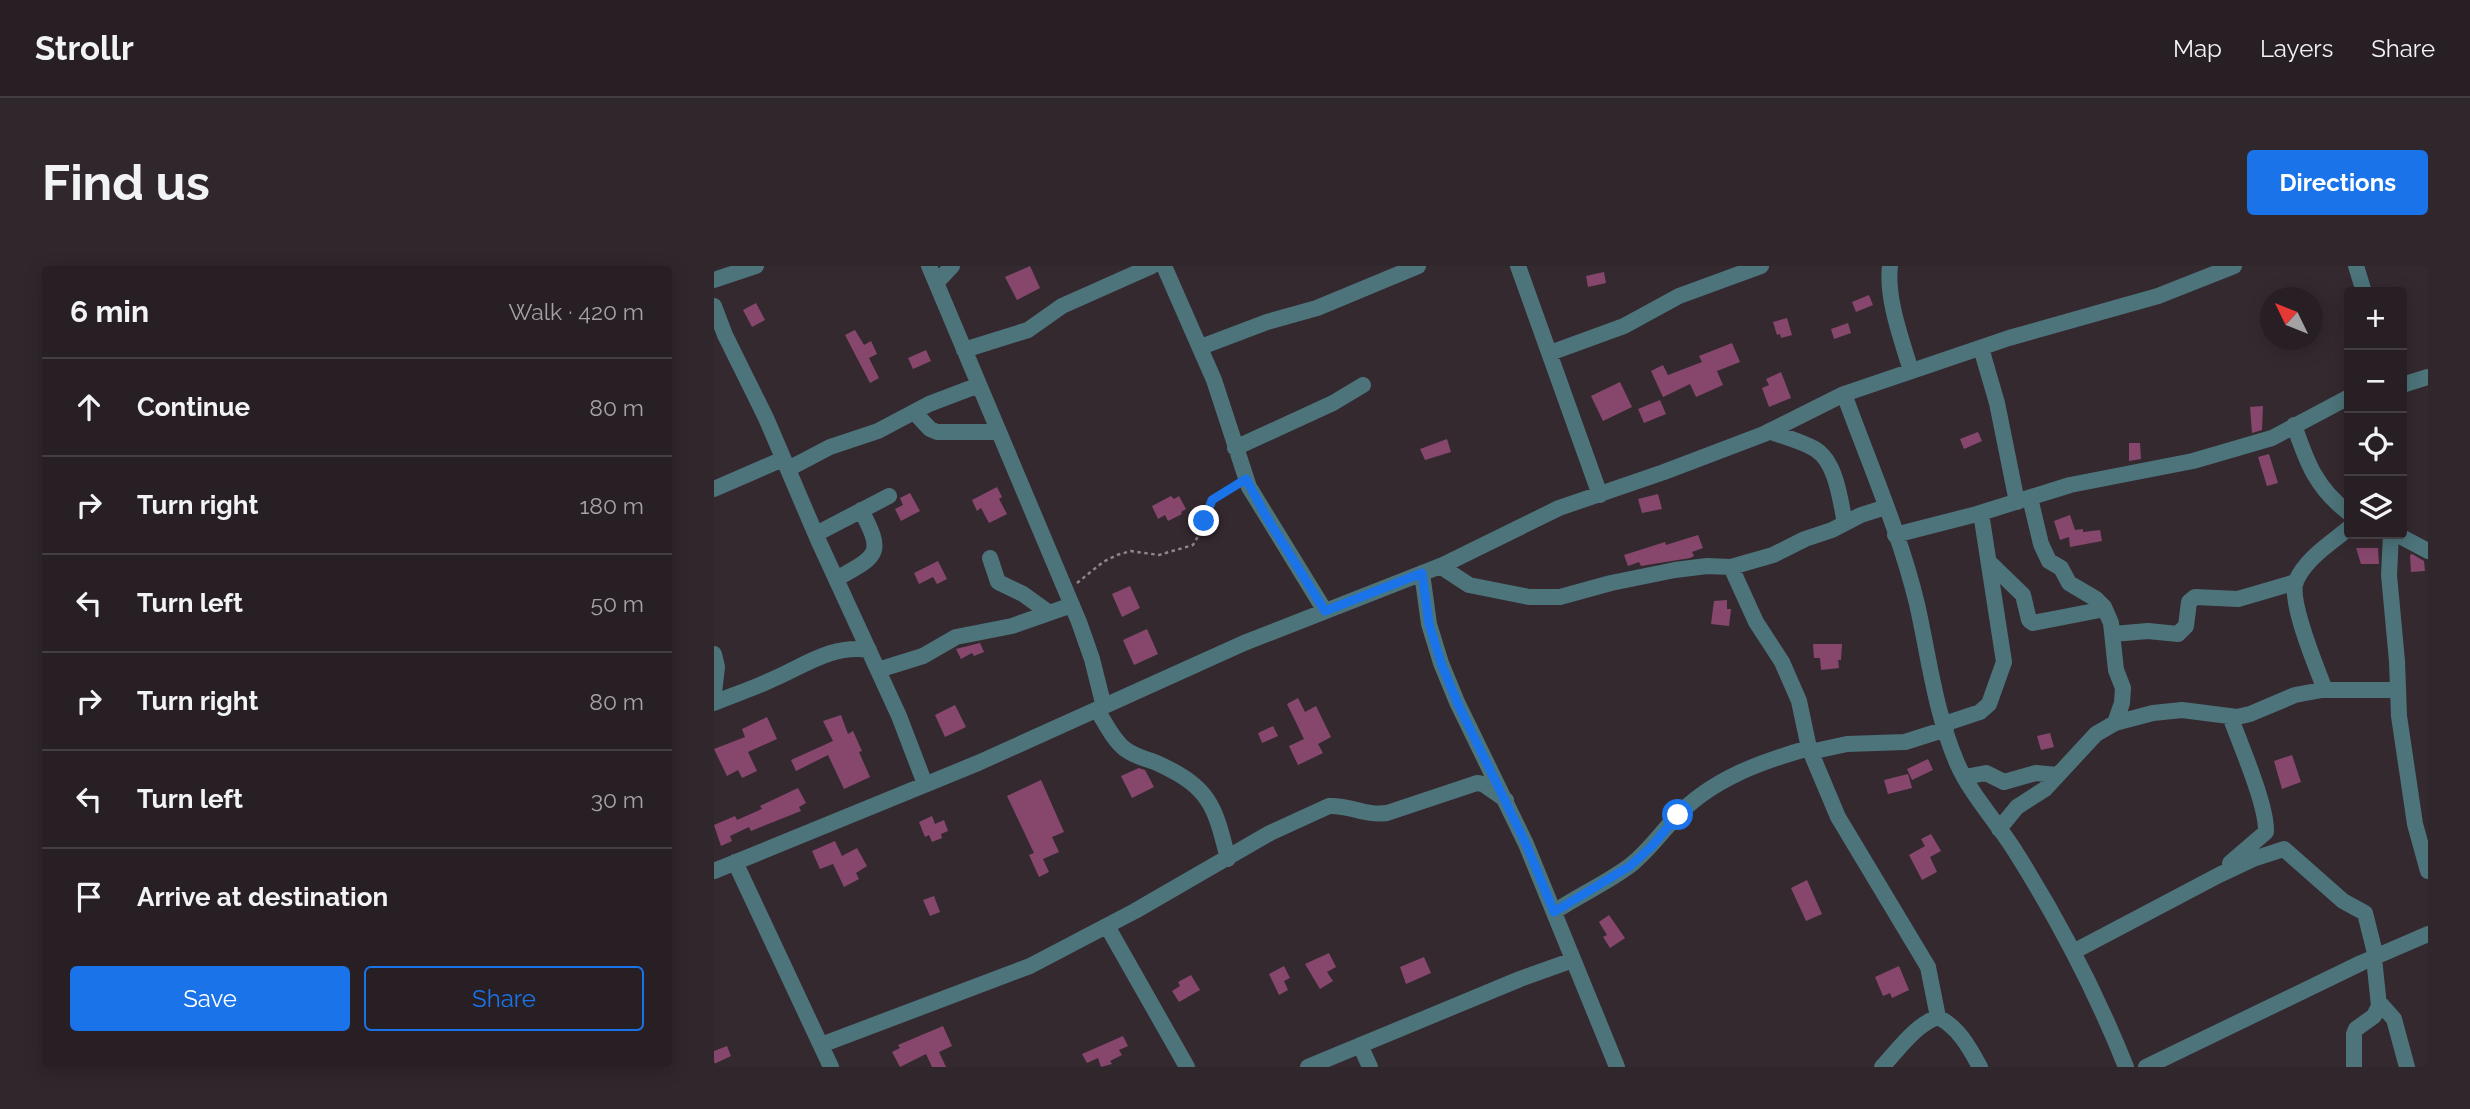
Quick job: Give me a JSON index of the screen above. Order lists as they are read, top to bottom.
{
  "north": "top left",
  "page": {
    "header": "Strollr",
    "nav": ["Map", "Layers", "Share"],
    "buttons": [
      "Directions",
      ["Save", "Share"]
    ],
    "title": "Find us",
    "heading": ["6 min", "Walk · 420 m"],
    "map_buttons": ["+", "−"],
    "list": [
      ["Continue", "80 m"],
      ["Turn right", "180 m"],
      ["Turn left", "50 m"],
      ["Turn right", "80 m"],
      ["Turn left", "30 m"],
      "Arrive at destination"
    ]
  }
}
